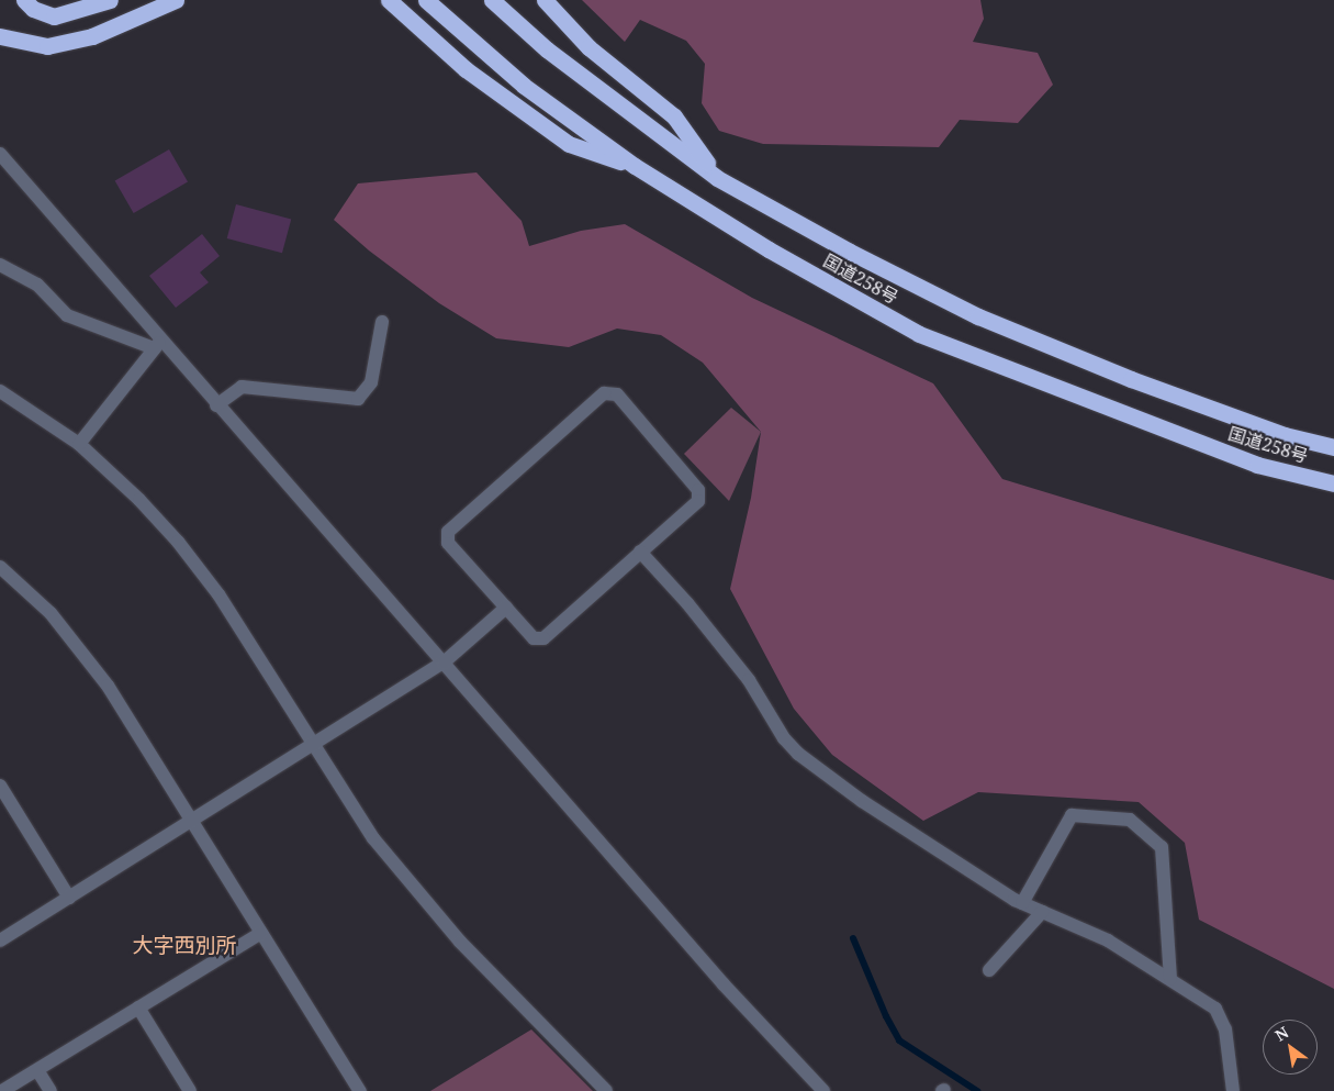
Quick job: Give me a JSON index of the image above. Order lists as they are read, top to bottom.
{
  "streets": {
    "highway": ["国道258号"]
  },
  "districts": ["大字西別所"],
  "north": "top left"
}
